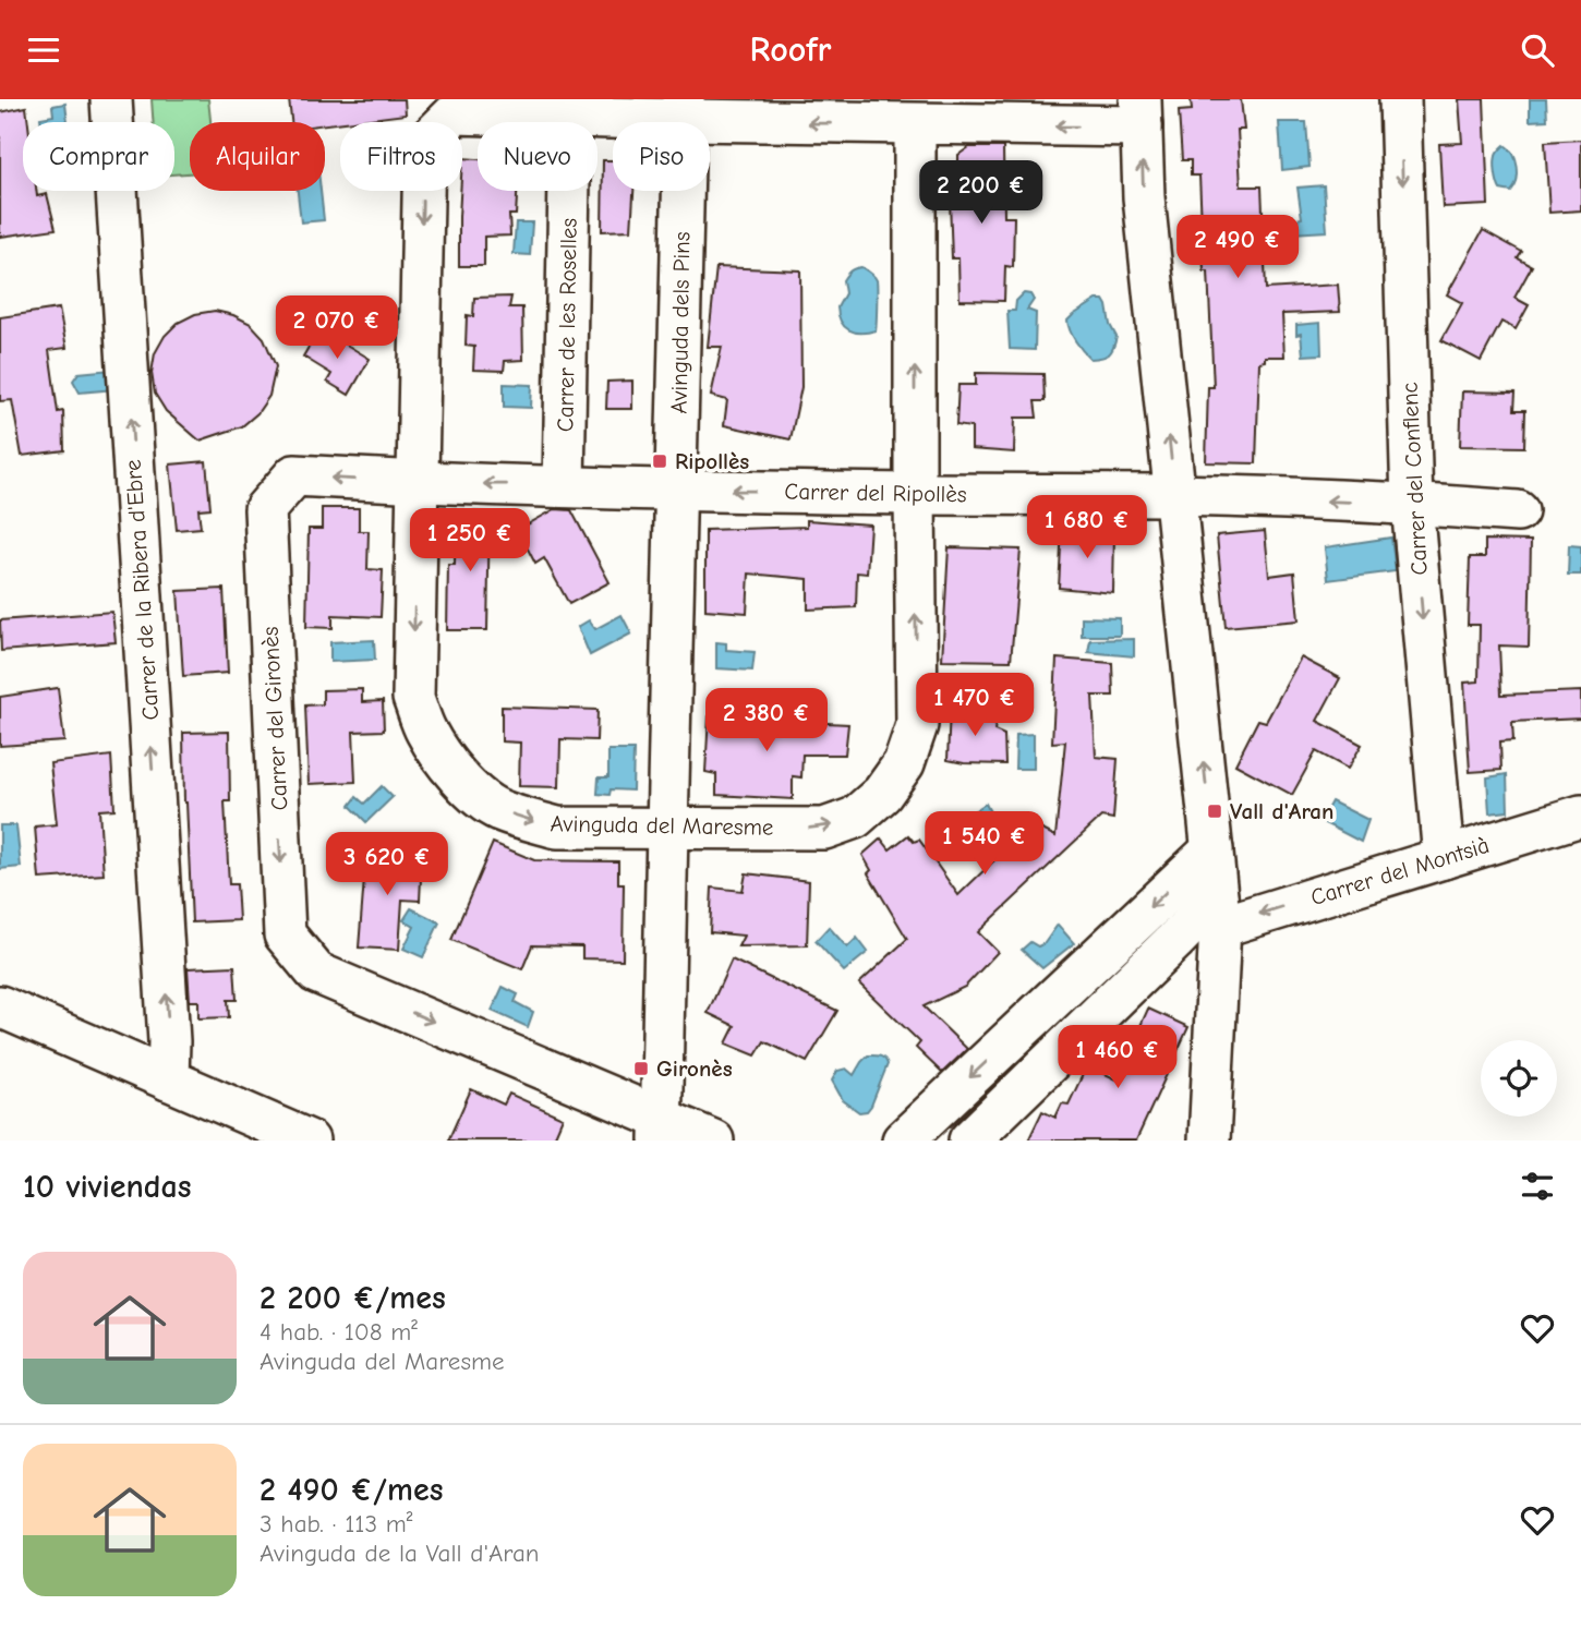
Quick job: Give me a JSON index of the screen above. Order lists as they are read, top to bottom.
{
  "streets": {
    "street": [
      "Avinguda dels Pins",
      "Carrer de les Roselles",
      "Carrer del Conflenc",
      "Carrer del Ripollès",
      "Carrer de la Ribera d'Ebre",
      "Carrer del Gironès",
      "Avinguda del Maresme",
      "Carrer del Montsià"
    ]
  },
  "crossings": [
    ["Avinguda dels Pins", "Carrer del Ripollès"],
    ["Avinguda dels Pins", "Carrer del Gironès"],
    ["Avinguda dels Pins", "Avinguda del Maresme"],
    ["Carrer de les Roselles", "Carrer del Ripollès"],
    ["Carrer de les Roselles", "Avinguda del Maresme"],
    ["Carrer del Conflenc", "Carrer del Ripollès"],
    ["Carrer del Conflenc", "Carrer del Montsià"],
    ["Carrer del Ripollès", "Carrer del Gironès"],
    ["Carrer del Ripollès", "Avinguda del Maresme"],
    ["Carrer del Gironès", "Avinguda del Maresme"]
  ],
  "one_way": ["Carrer del Ripollès", "Carrer de la Ribera d'Ebre"],
  "places": {
    "transit": ["Ripollès", "Vall d'Aran", "Gironès"]
  },
  "page": {
    "header": "Roofr",
    "chip": [
      "Comprar",
      "Alquilar",
      "Filtros",
      "Nuevo",
      "Piso"
    ],
    "price": [
      "2 200 €",
      "2 490 €",
      "2 070 €",
      "1 680 €",
      "1 250 €",
      "1 470 €",
      "2 380 €",
      "1 540 €",
      "3 620 €",
      "1 460 €"
    ],
    "heading": "10 viviendas",
    "list": [
      {
        "name": "2 200 €/mes",
        "note": "4 hab. · 108 m² · Avinguda del Maresme"
      },
      {
        "name": "2 490 €/mes",
        "note": "3 hab. · 113 m² · Avinguda de la Vall d'Aran"
      }
    ]
  }
}
